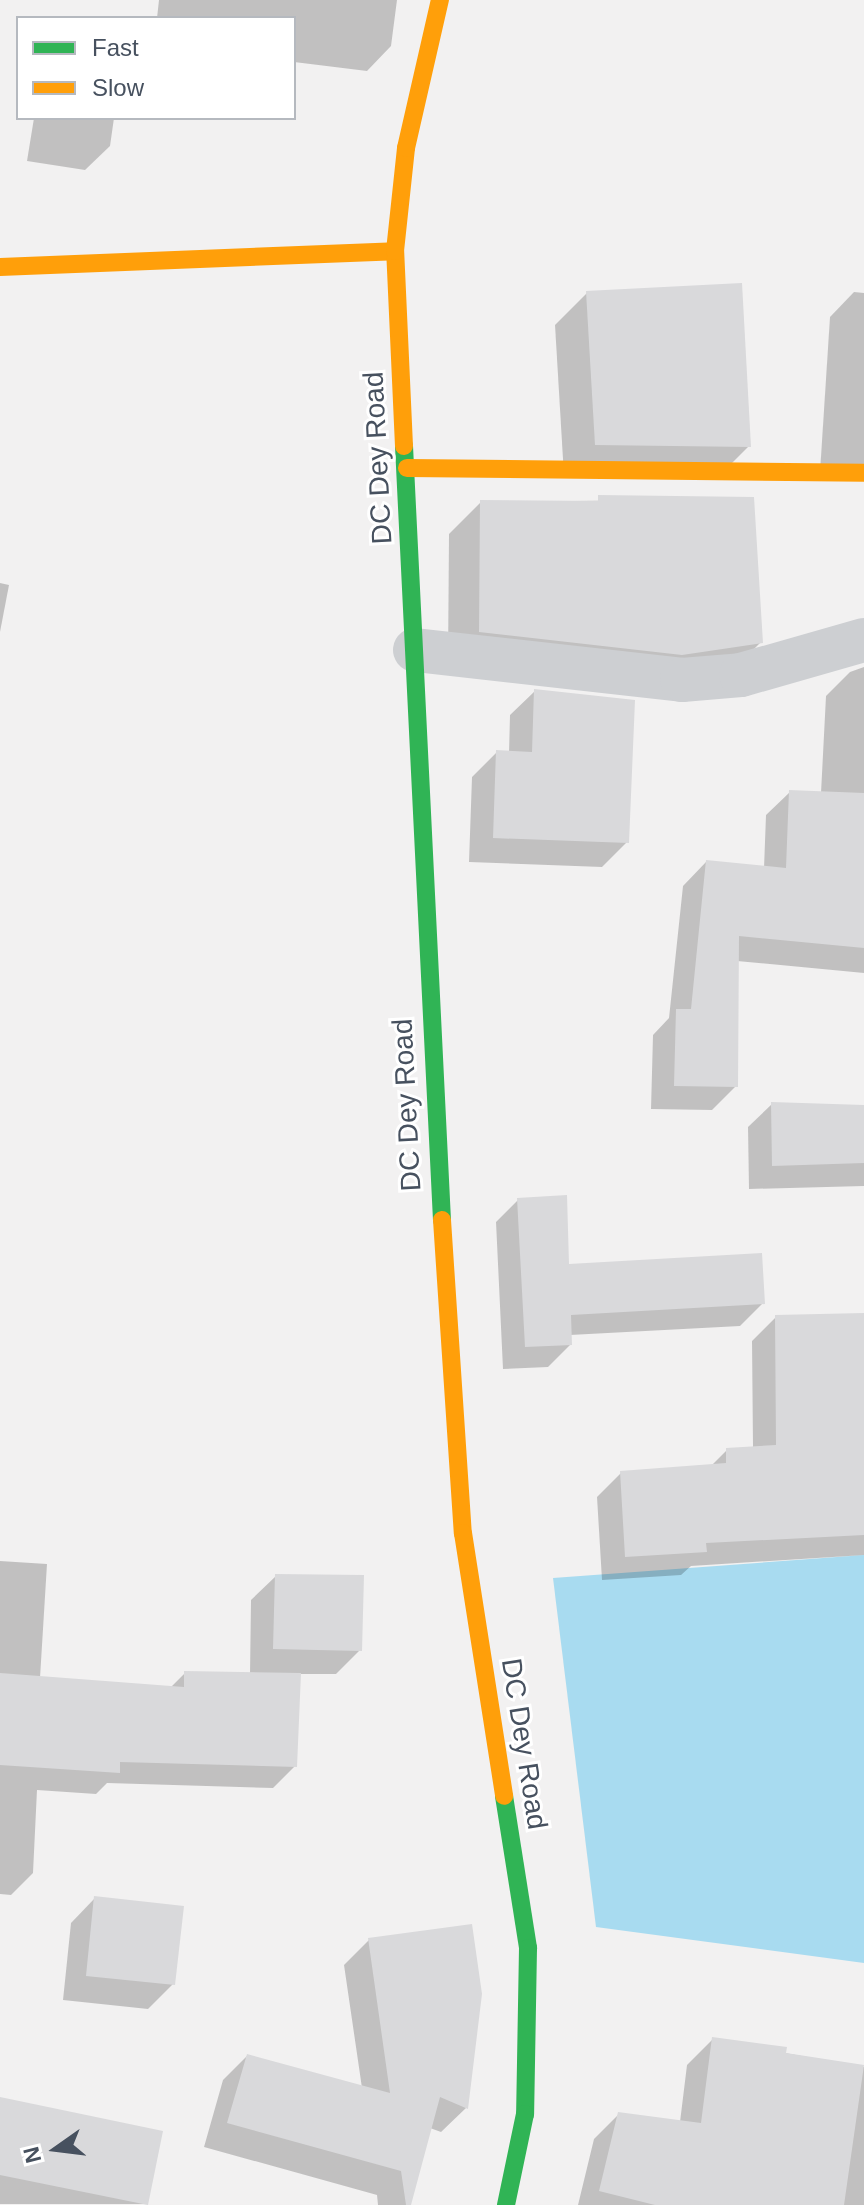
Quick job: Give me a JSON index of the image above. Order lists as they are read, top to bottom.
{
  "streets": {
    "street": ["DC Dey Road"]
  },
  "legend": ["Fast", "Slow"],
  "north": "left"
}
